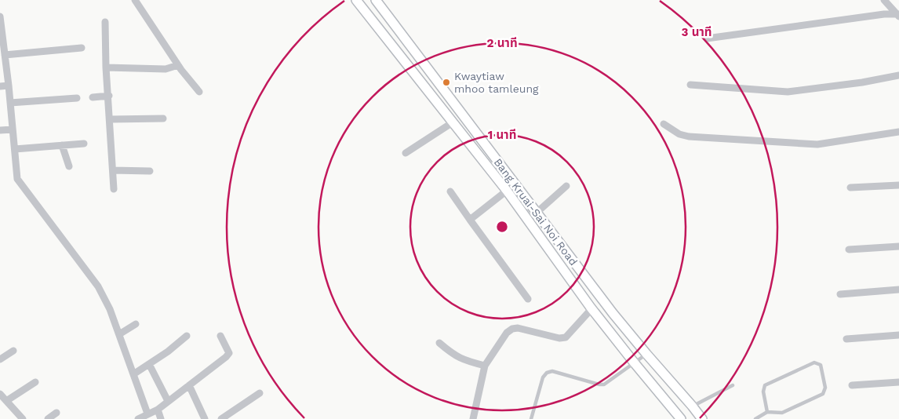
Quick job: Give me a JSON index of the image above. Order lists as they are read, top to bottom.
{
  "streets": {
    "main road": ["Bang Kruai-Sai Noi Road"]
  },
  "places": ["Kwaytiaw mhoo tamleung"],
  "rings": ["3 นาที", "2 นาที", "1 นาที"]
}
